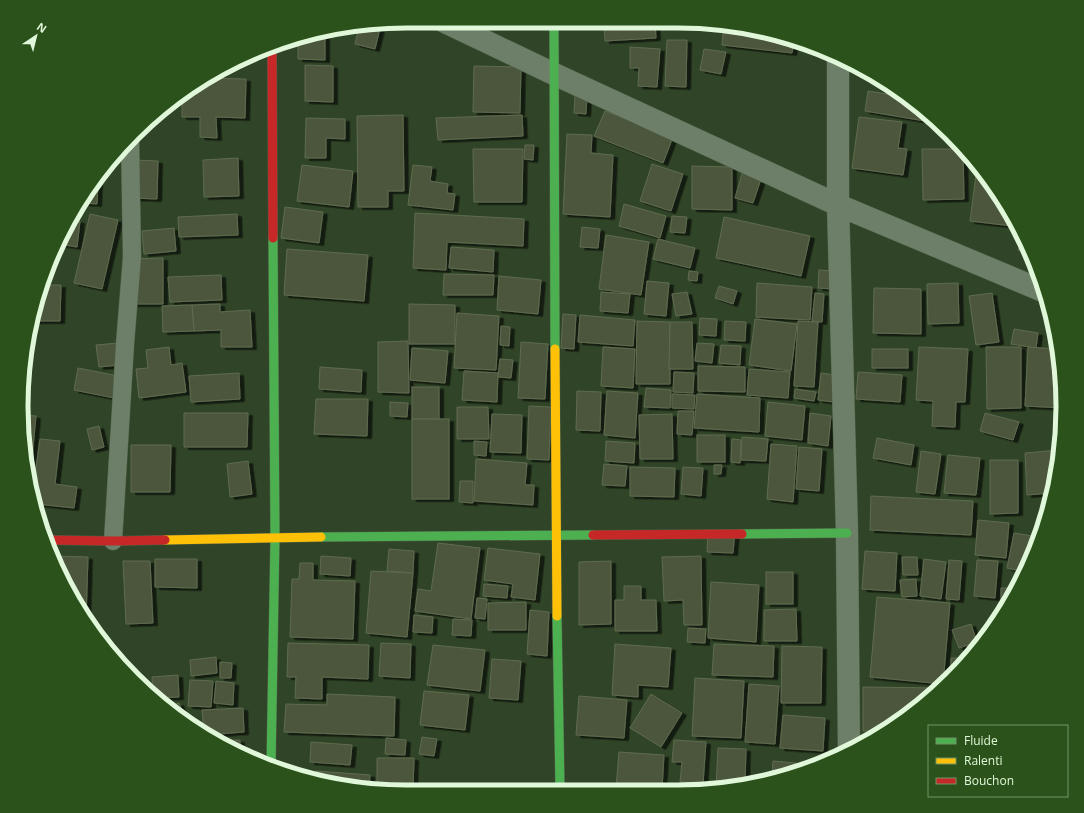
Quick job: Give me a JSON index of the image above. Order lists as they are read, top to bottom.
{
  "legend": ["Fluide", "Ralenti", "Bouchon"],
  "north": "top right"
}
